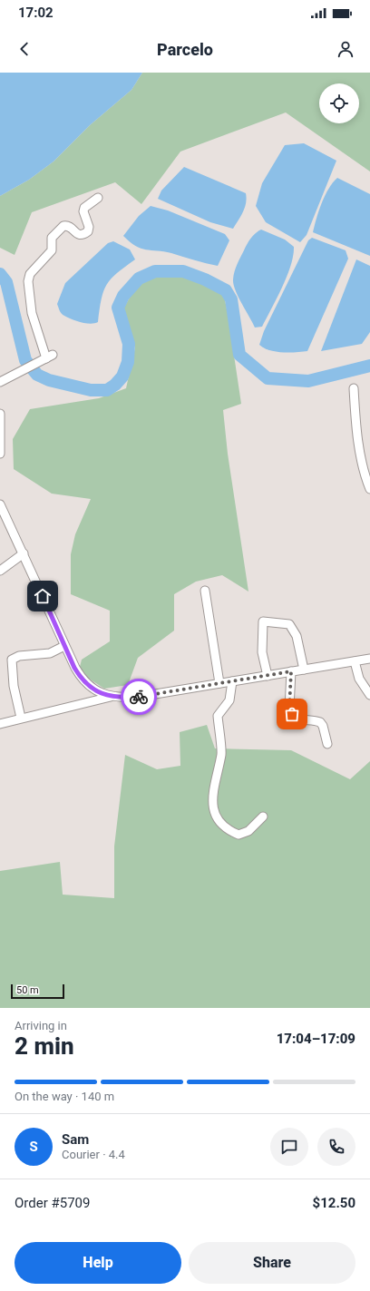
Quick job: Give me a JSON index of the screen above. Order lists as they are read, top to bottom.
{
  "scale_bar": "50 m",
  "page": {
    "status": "17:02",
    "header": "Parcelo",
    "scale": "50 m",
    "heading": ["2 min", "Arriving in", "17:04–17:09"],
    "panel": [
      "Sam",
      "Courier · 4.4",
      "Order #5709",
      "$12.50"
    ],
    "bar": "On the way · 140 m",
    "round": "S",
    "buttons": ["Help", "Share"]
  }
}
